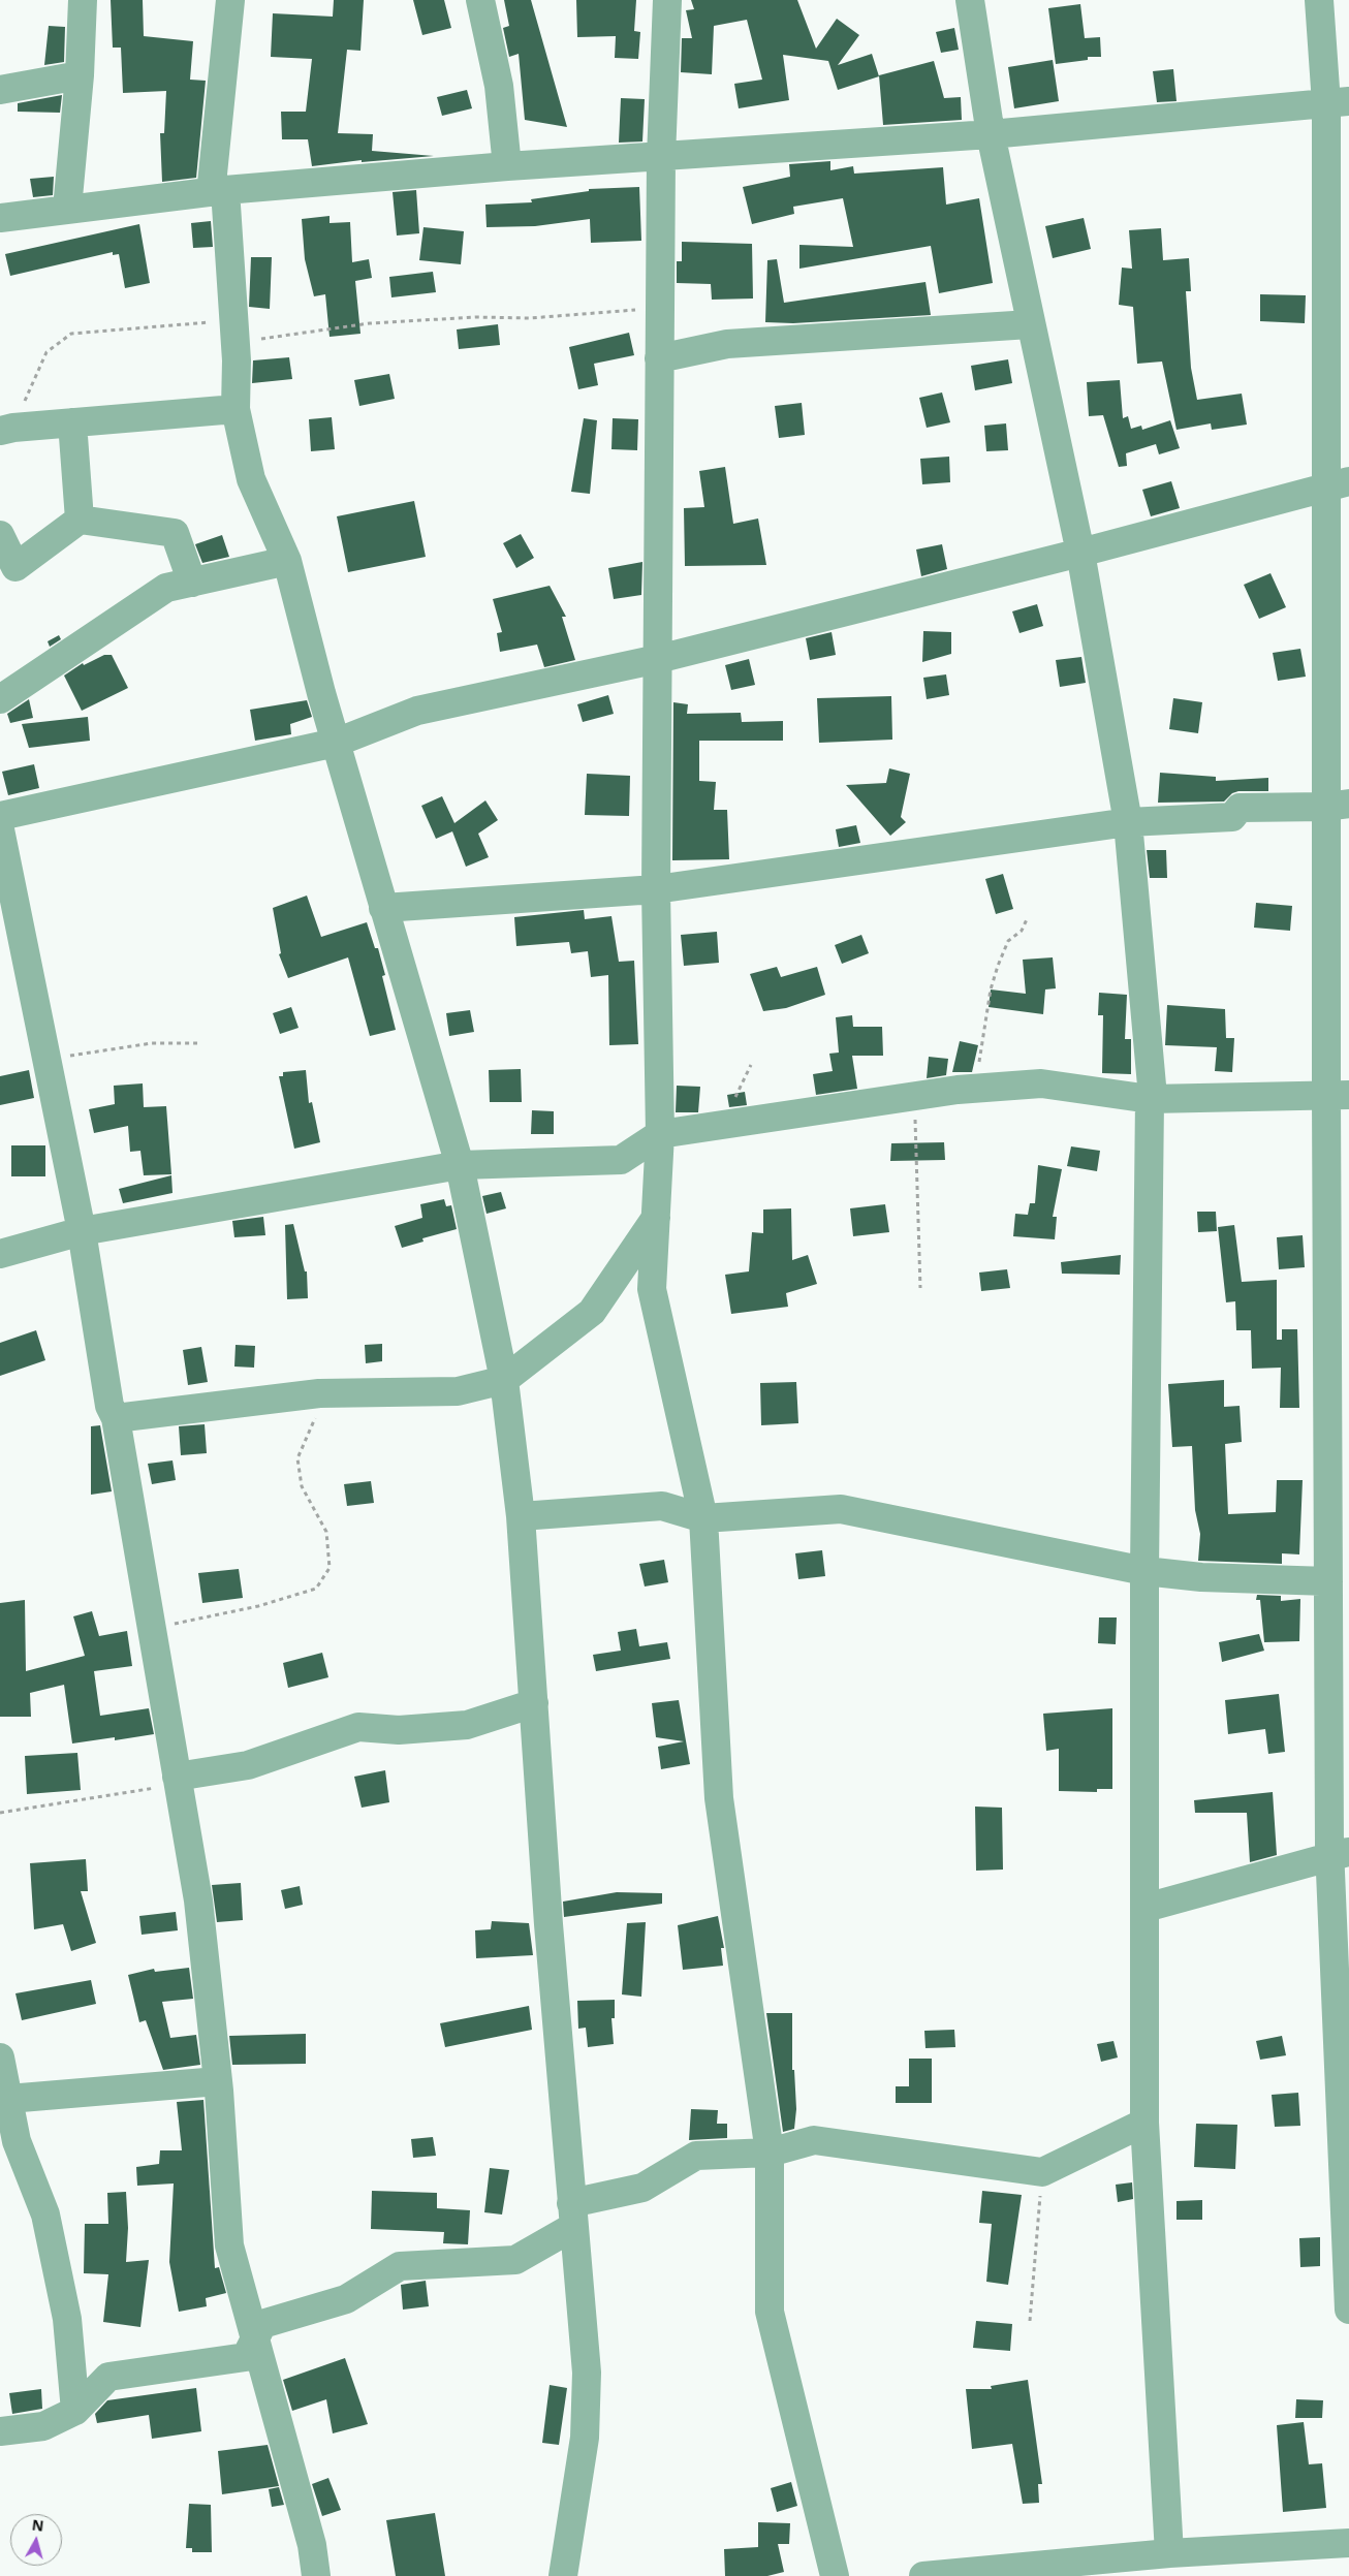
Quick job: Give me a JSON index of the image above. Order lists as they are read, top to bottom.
{
  "north": "top"
}
